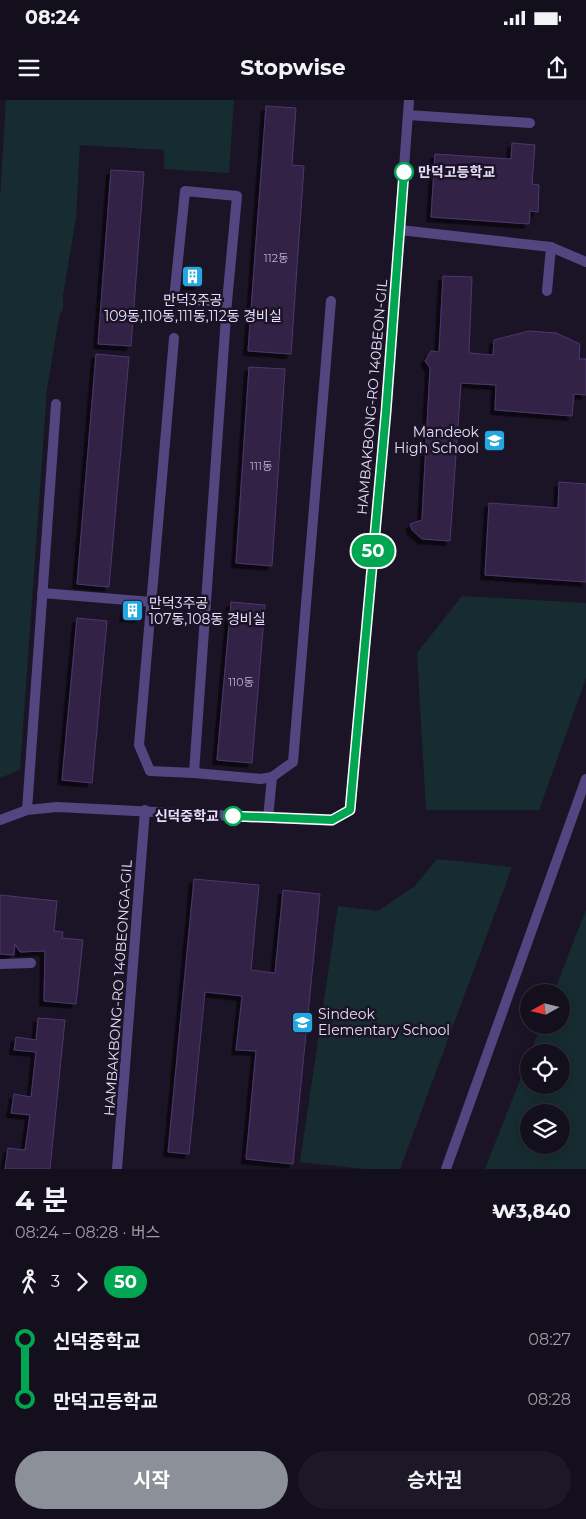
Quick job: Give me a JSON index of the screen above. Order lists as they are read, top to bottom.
{
  "streets": {
    "street": ["HAMBAKBONG-RO 140BEON-GIL", "HAMBAKBONG-RO 140BEONGA-GIL"]
  },
  "crossings": [
    ["HAMBAKBONG-RO 140BEON-GIL", "HAMBAKBONG-RO 140BEONGA-GIL"]
  ],
  "places": {
    "other": ["만덕고등학교", "신덕중학교"],
    "building": ["만덕3주공 109동,110동,111동,112동 경비실", "만덕3주공 107동,108동 경비실"],
    "school or university": ["Mandeok High School", "Sindeok Elementary School"]
  },
  "lines": ["bus line 50"],
  "house_numbers": ["112동", "111동", "110동"],
  "north": "left",
  "page": {
    "status": "08:24",
    "header": "Stopwise",
    "on_map": "50",
    "heading": ["4 분", "08:24 – 08:28 · 버스", "₩3,840"],
    "legs": ["3", "50"],
    "list": [
      {
        "name": "신덕중학교",
        "value": "08:27"
      },
      {
        "name": "만덕고등학교",
        "value": "08:28"
      }
    ],
    "buttons": ["시작", "승차권"]
  }
}
